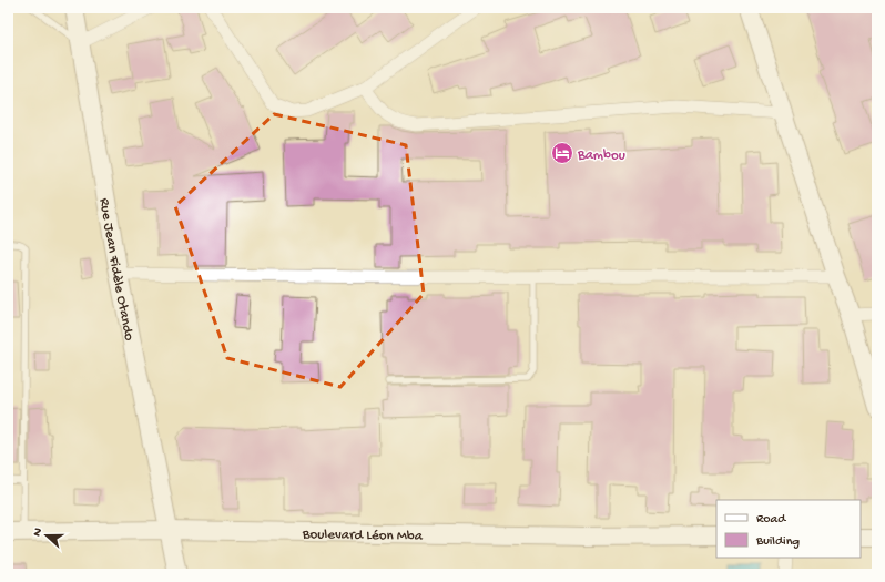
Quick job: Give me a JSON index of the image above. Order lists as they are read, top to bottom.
{
  "streets": {
    "street": ["Rue Jean Fidèle Otando", "Boulevard Léon Mba"]
  },
  "crossings": [
    ["Rue Jean Fidèle Otando", "Boulevard Léon Mba"]
  ],
  "places": {
    "hotel": ["Bambou"]
  },
  "legend": ["Road", "Building"],
  "north": "left"
}
